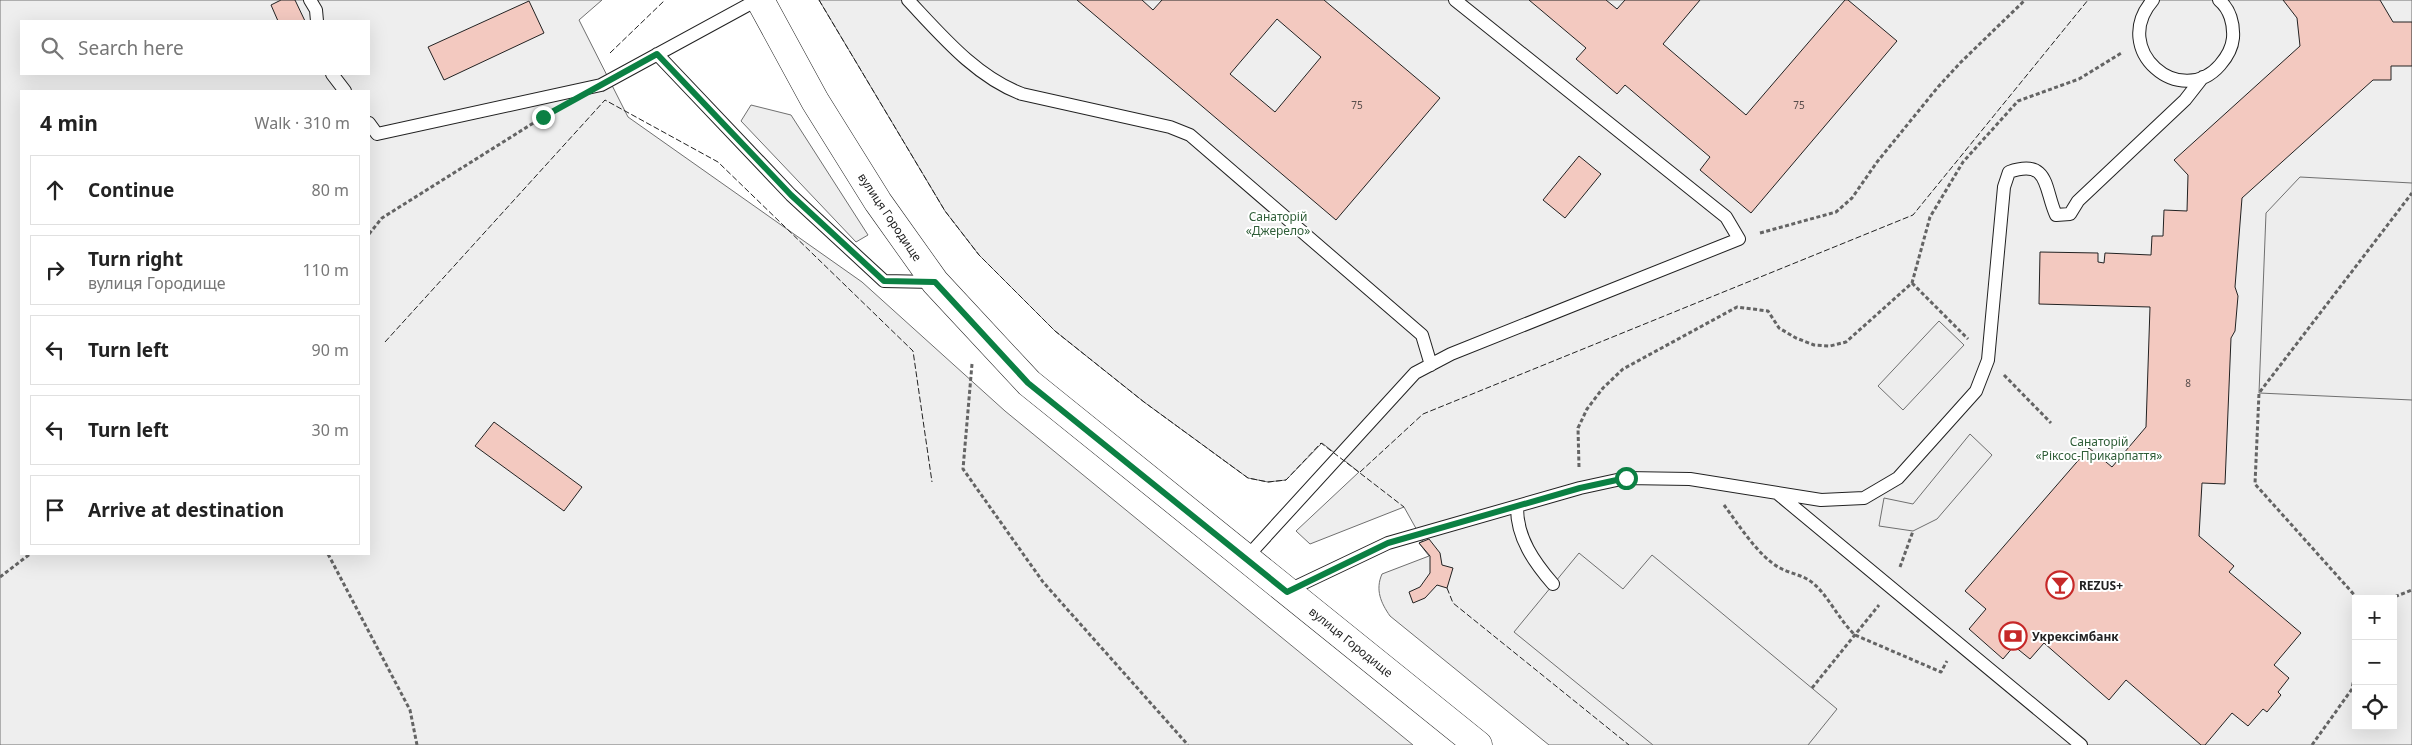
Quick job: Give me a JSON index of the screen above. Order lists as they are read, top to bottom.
{
  "streets": {
    "street": ["вулиця Городище"]
  },
  "parks": ["Санаторій «Джерело»", "Санаторій «Ріксос-Прикарпаття»"],
  "places": {
    "bar": ["REZUS+"],
    "bank": ["Укрексімбанк"]
  },
  "house_numbers": ["75", "75", "8"],
  "page": {
    "search": "Search here",
    "heading": ["4 min", "Walk · 310 m"],
    "list": [
      ["Continue", "80 m"],
      ["Turn right", "вулиця Городище", "110 m"],
      ["Turn left", "90 m"],
      ["Turn left", "30 m"],
      "Arrive at destination"
    ],
    "map_buttons": ["+", "−"]
  }
}
